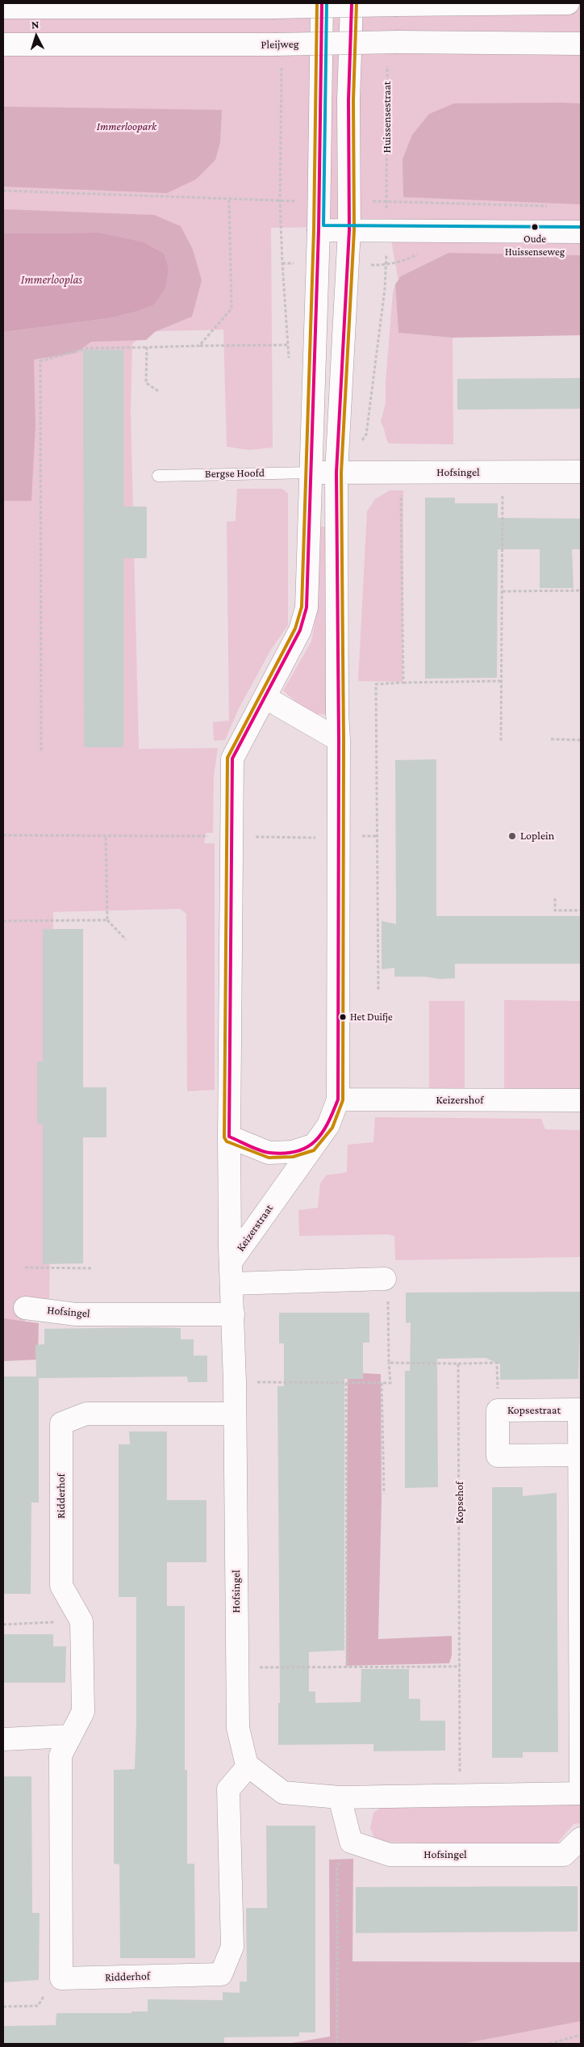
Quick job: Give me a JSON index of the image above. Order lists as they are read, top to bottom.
{
  "streets": {
    "main road": [
      "Pleijweg",
      "Hofsingel",
      "Keizershof",
      "Keizerstraat",
      "Kopsestraat",
      "Ridderhof"
    ],
    "lane": ["Bergse Hoofd"],
    "path": ["Huissensestraat", "Kopsehof"]
  },
  "crossings": [
    ["Hofsingel", "Bergse Hoofd"],
    ["Hofsingel", "Keizerstraat"],
    ["Hofsingel", "Ridderhof"],
    ["Bergse Hoofd", "Keizerstraat"],
    ["Keizershof", "Keizerstraat"]
  ],
  "water": ["Immerlooplas"],
  "parks": ["Immerloopark"],
  "places": ["Oude Huissenseweg", "Loplein", "Het Duifje"],
  "north": "top"
}
